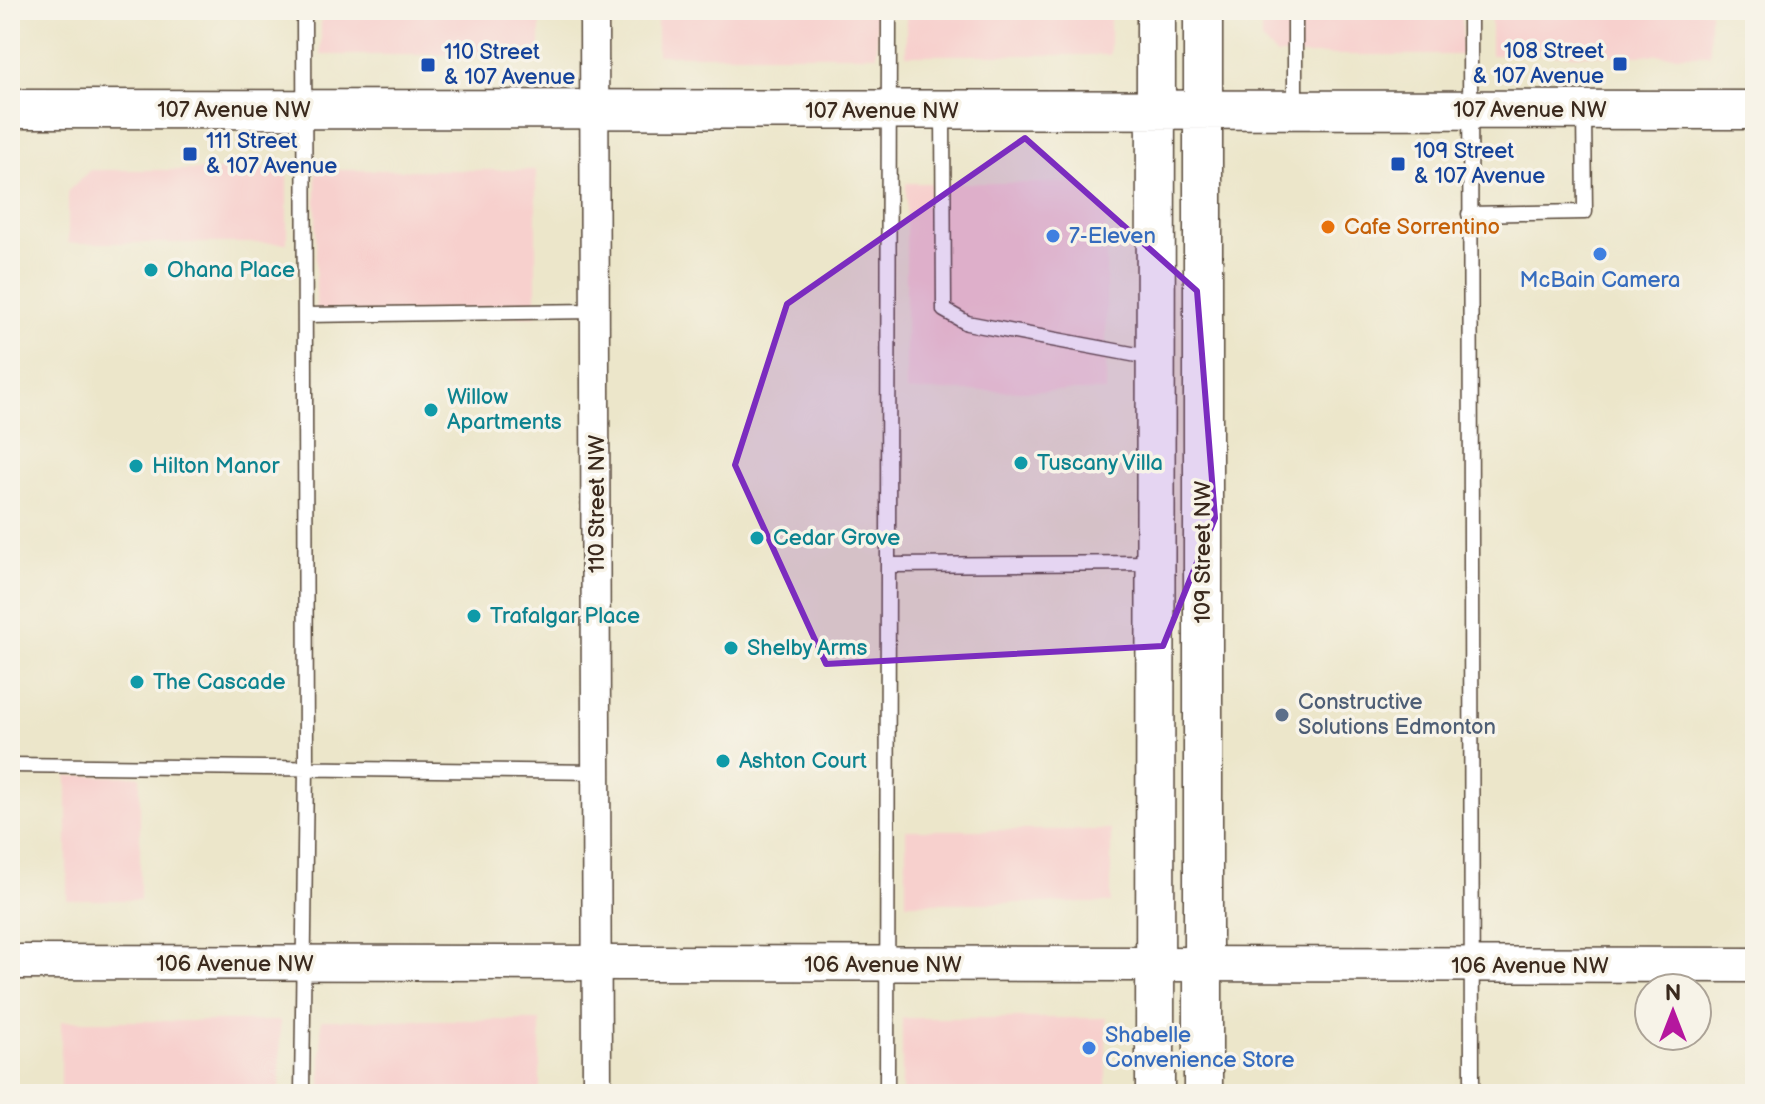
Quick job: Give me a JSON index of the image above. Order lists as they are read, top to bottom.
{
  "streets": {
    "main road": ["107 Avenue NW", "109 Street NW"],
    "street": ["110 Street NW", "106 Avenue NW"]
  },
  "crossings": [
    ["107 Avenue NW", "110 Street NW"],
    ["107 Avenue NW", "109 Street NW"],
    ["110 Street NW", "106 Avenue NW"],
    ["109 Street NW", "106 Avenue NW"]
  ],
  "places": {
    "transit": [
      "108 Street & 107 Avenue",
      "110 Street & 107 Avenue",
      "111 Street & 107 Avenue",
      "109 Street & 107 Avenue"
    ],
    "other": [
      "Cafe Sorrentino",
      "7-Eleven",
      "McBain Camera",
      "Ohana Place",
      "Willow Apartments",
      "Tuscany Villa",
      "Hilton Manor",
      "Cedar Grove",
      "Trafalgar Place",
      "Shelby Arms",
      "The Cascade",
      "Constructive Solutions Edmonton",
      "Ashton Court",
      "Shabelle Convenience Store"
    ]
  },
  "north": "top"
}
